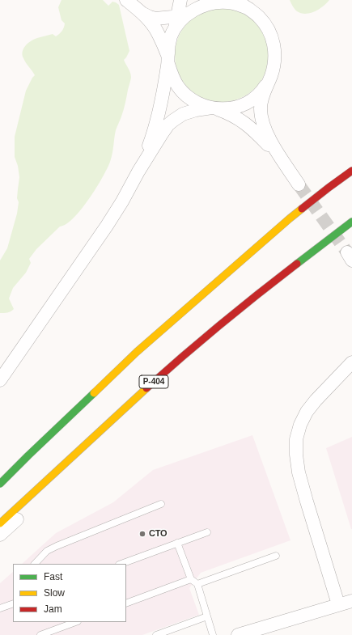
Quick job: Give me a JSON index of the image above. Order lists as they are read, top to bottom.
{
  "streets": {
    "highway": ["Р-404"]
  },
  "places": ["СТО"],
  "legend": ["Fast", "Slow", "Jam"]
}
